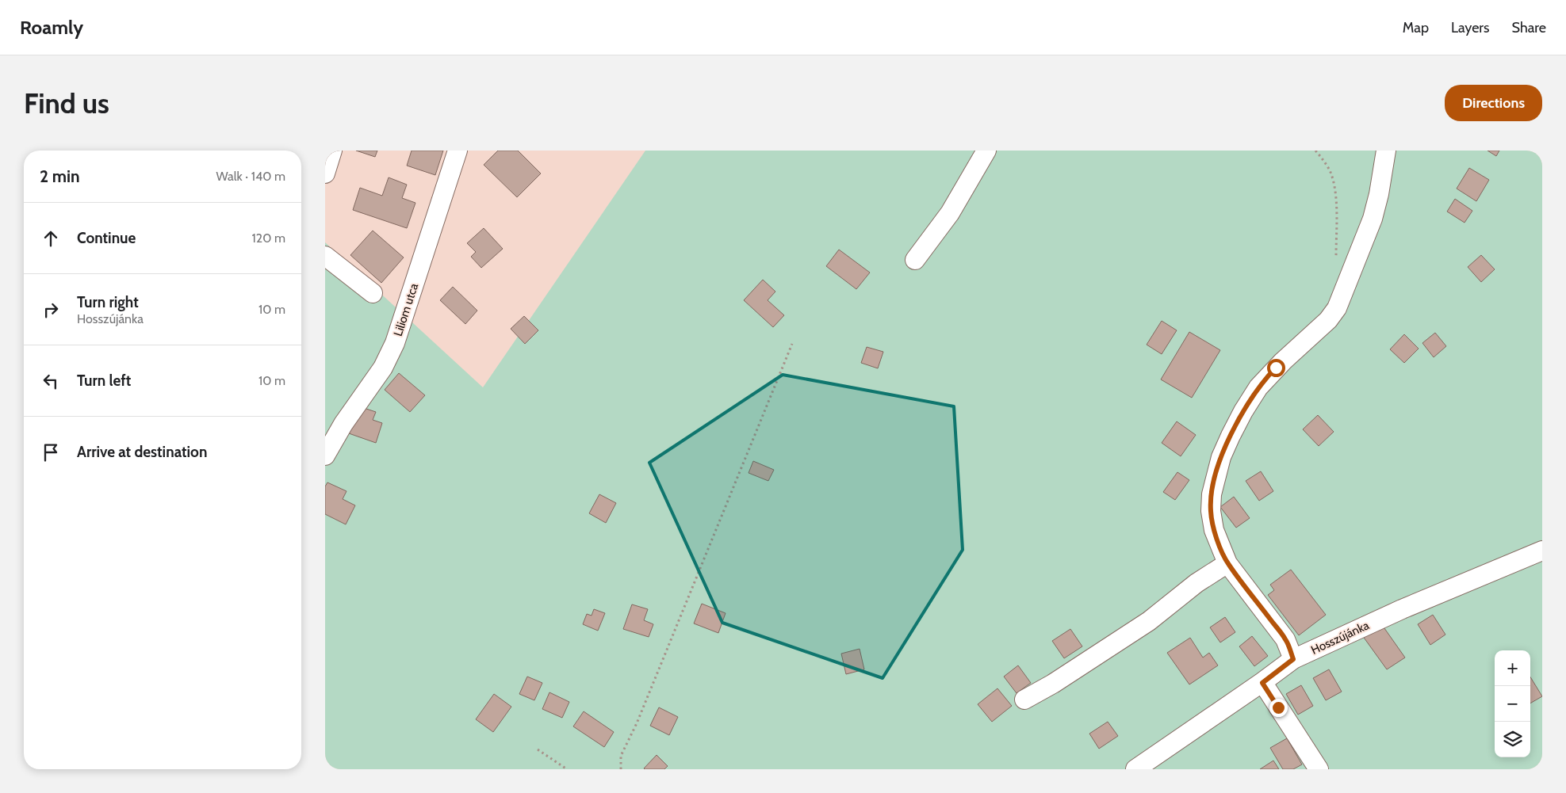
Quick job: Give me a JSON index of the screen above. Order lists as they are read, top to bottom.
{
  "streets": {
    "street": ["Liliom utca", "Hosszújánka"]
  },
  "page": {
    "header": "Roamly",
    "nav": ["Map", "Layers", "Share"],
    "buttons": "Directions",
    "title": "Find us",
    "heading": ["2 min", "Walk · 140 m"],
    "list": [
      ["Continue", "120 m"],
      ["Turn right", "Hosszújánka", "10 m"],
      ["Turn left", "10 m"],
      "Arrive at destination"
    ],
    "map_buttons": ["+", "−"]
  }
}
